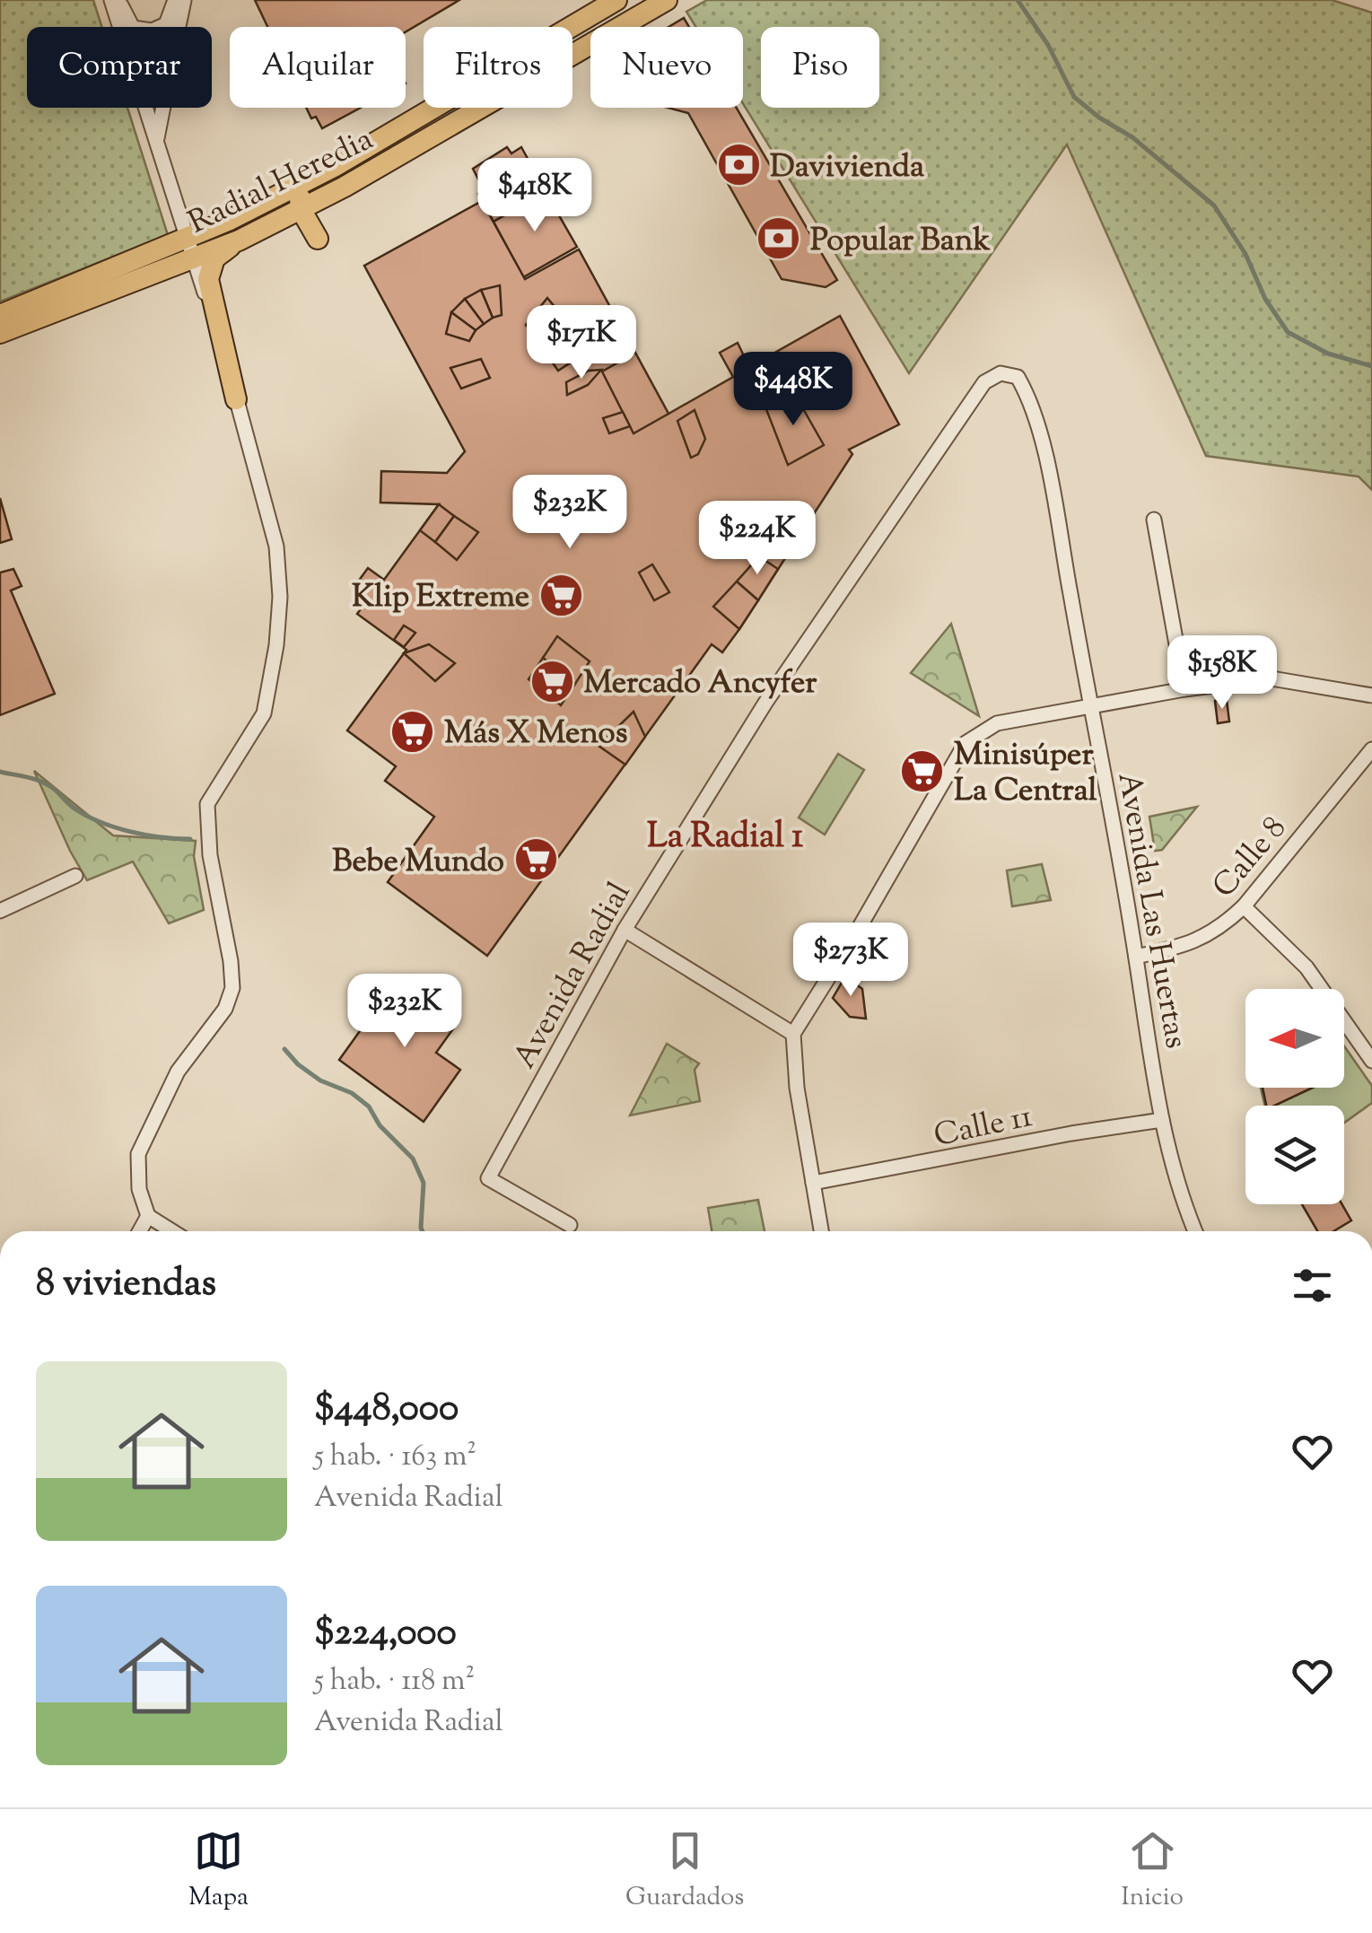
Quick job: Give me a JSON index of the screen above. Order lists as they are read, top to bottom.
{
  "streets": {
    "main road": ["Radial Heredia"],
    "street": [
      "Calle 8",
      "Avenida Las Huertas",
      "Avenida Radial",
      "Calle 11"
    ]
  },
  "crossings": [
    ["Calle 8", "Avenida Las Huertas"],
    ["Avenida Las Huertas", "Avenida Radial"],
    ["Avenida Las Huertas", "Calle 11"]
  ],
  "districts": ["La Radial 1"],
  "places": {
    "bank": ["Davivienda", "Popular Bank"],
    "supermarket": [
      "Klip Extreme",
      "Mercado Ancyfer",
      "Más X Menos",
      "Minisúper La Central",
      "Bebe Mundo"
    ]
  },
  "north": "left",
  "page": {
    "chip": [
      "Comprar",
      "Alquilar",
      "Filtros",
      "Nuevo",
      "Piso"
    ],
    "price": [
      "$418K",
      "$171K",
      "$448K",
      "$232K",
      "$224K",
      "$158K",
      "$273K",
      "$232K"
    ],
    "heading": "8 viviendas",
    "list": [
      {
        "name": "$448,000",
        "note": "5 hab. · 163 m² · Avenida Radial"
      },
      {
        "name": "$224,000",
        "note": "5 hab. · 118 m² · Avenida Radial"
      }
    ],
    "tabs": ["Mapa", "Guardados", "Inicio"]
  }
}
